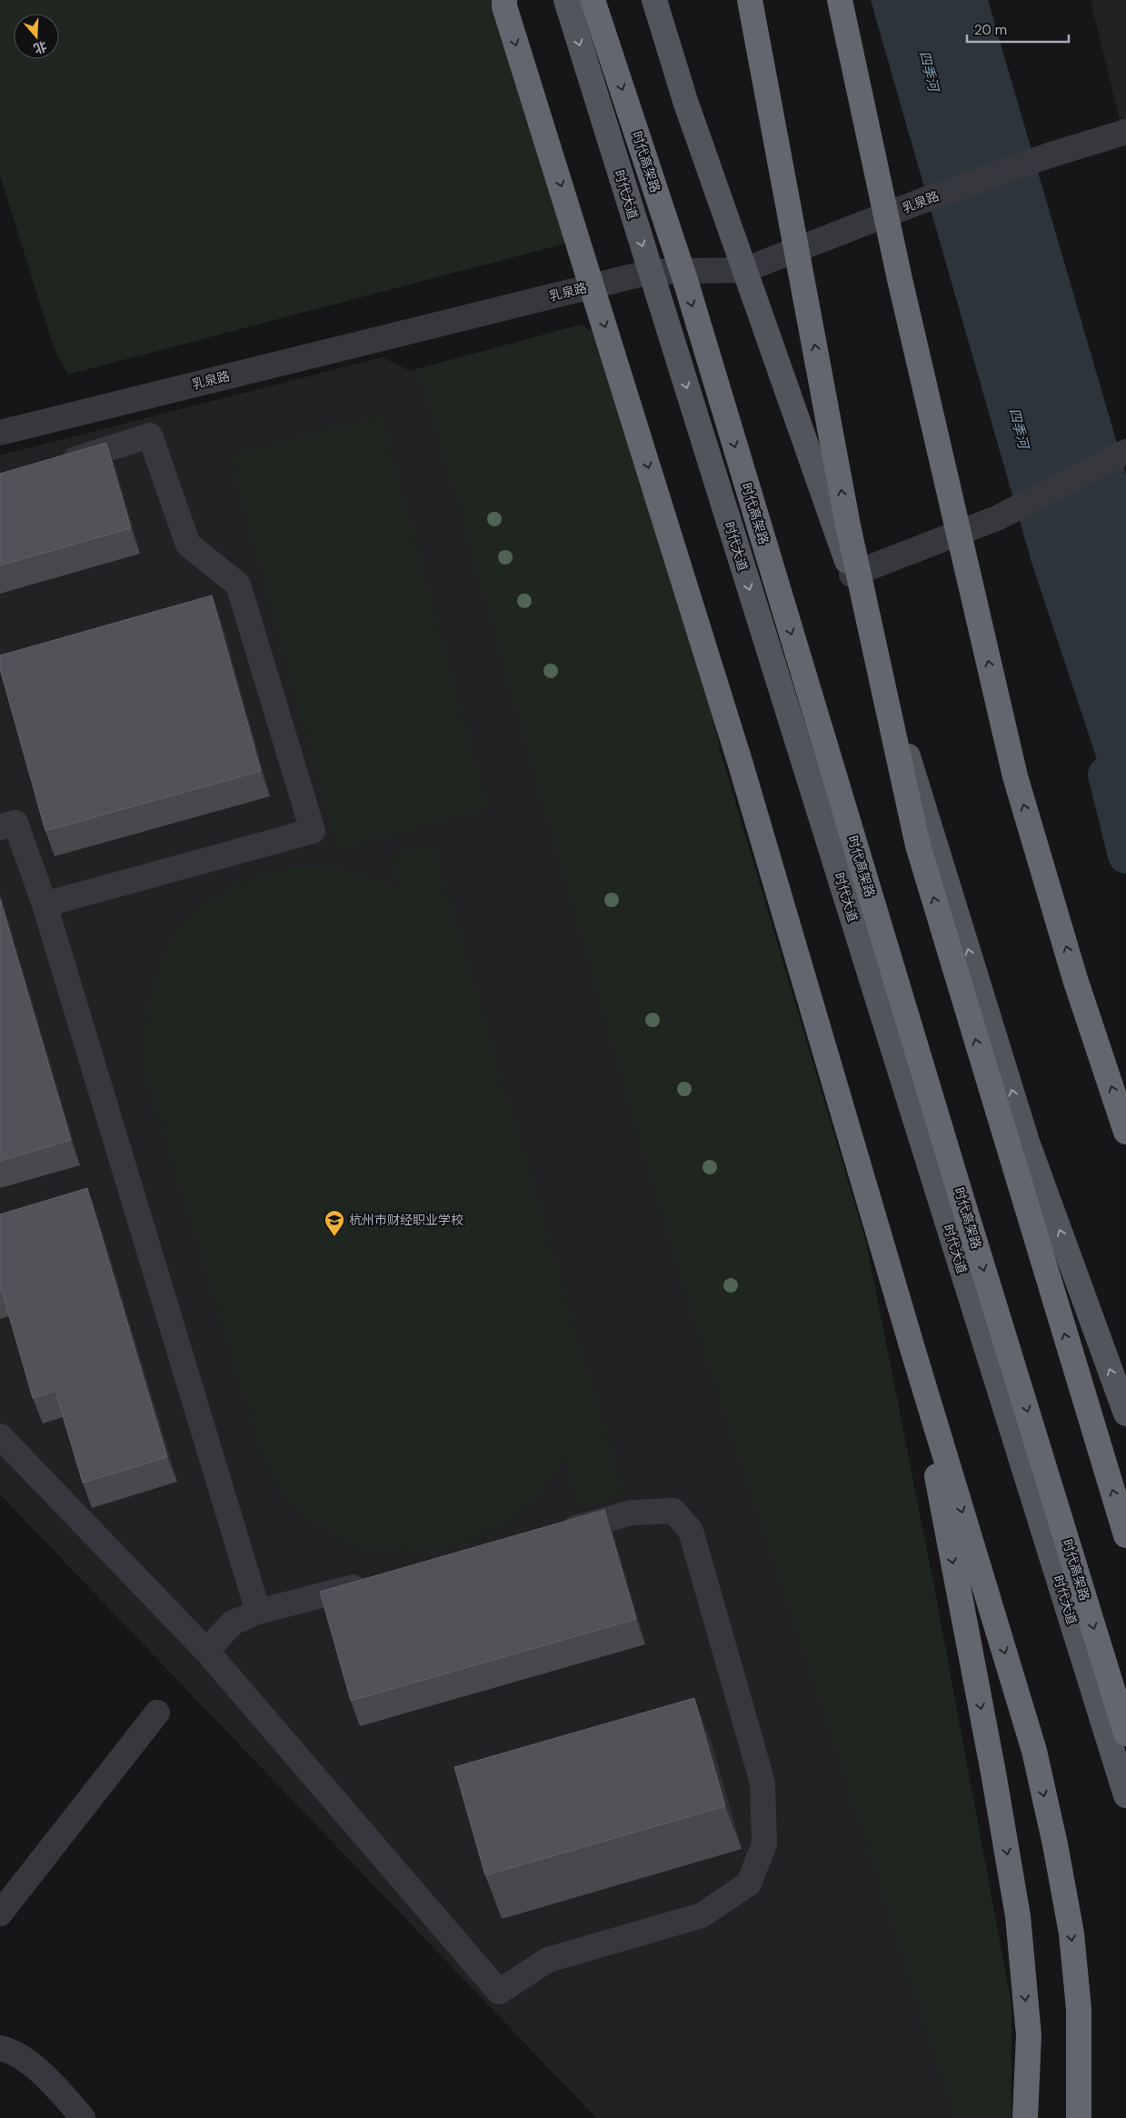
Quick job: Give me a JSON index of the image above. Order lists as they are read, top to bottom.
{
  "streets": {
    "highway": ["时代高架路"],
    "main road": ["时代大道"],
    "street": ["乳泉路"]
  },
  "crossings": [
    ["时代大道", "乳泉路"]
  ],
  "water": ["四季河"],
  "places": {
    "school or university": ["杭州市财经职业学校"]
  },
  "scale_bar": "20 m",
  "north": "bottom"
}
